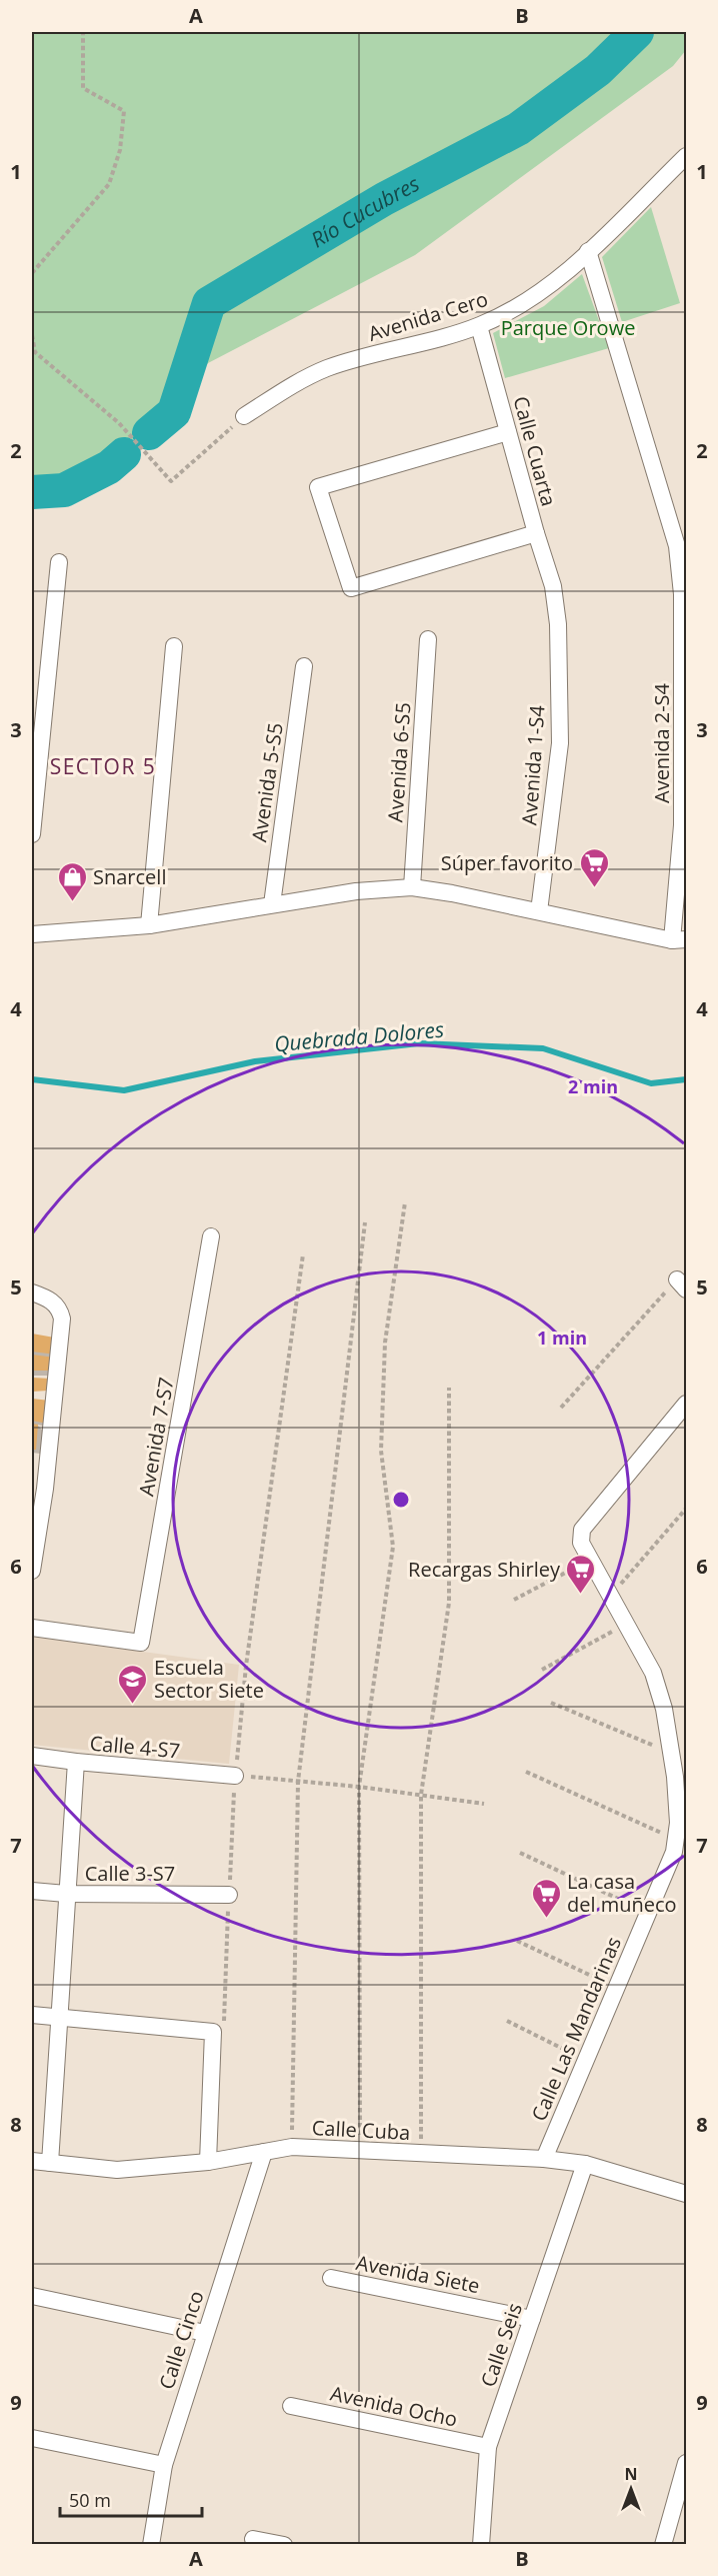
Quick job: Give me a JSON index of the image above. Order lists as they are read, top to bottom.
{
  "streets": {
    "street": [
      "Avenida Cero",
      "Calle Cuarta",
      "Avenida 2-S4",
      "Avenida 6-S5",
      "Avenida 1-S4",
      "Avenida 5-S5",
      "Avenida 7-S7",
      "Calle 4-S7",
      "Calle 3-S7",
      "Calle Las Mandarinas",
      "Calle Cuba",
      "Avenida Siete",
      "Calle Cinco",
      "Calle Seis",
      "Avenida Ocho"
    ]
  },
  "crossings": [
    ["Avenida Cero", "Calle Cuarta"],
    ["Avenida Cero", "Avenida 2-S4"],
    ["Calle Cuarta", "Avenida 1-S4"],
    ["Calle Las Mandarinas", "Calle Cuba"],
    ["Calle Cuba", "Calle Cinco"],
    ["Calle Cuba", "Calle Seis"],
    ["Avenida Siete", "Calle Seis"],
    ["Calle Seis", "Avenida Ocho"]
  ],
  "districts": ["SECTOR 5"],
  "water": ["Río Cucubres", "Quebrada Dolores"],
  "parks": ["Parque Orowe"],
  "places": {
    "supermarket": ["Súper favorito", "Recargas Shirley", "La casa del muñeco"],
    "shop": ["Snarcell"],
    "school or university": ["Escuela Sector Siete"]
  },
  "scale_bar": "50 m",
  "north": "top",
  "grid": {
    "columns": ["A", "B"],
    "rows": [
      "1",
      "2",
      "3",
      "4",
      "5",
      "6",
      "7",
      "8",
      "9"
    ]
  },
  "rings": ["2 min", "1 min"]
}
